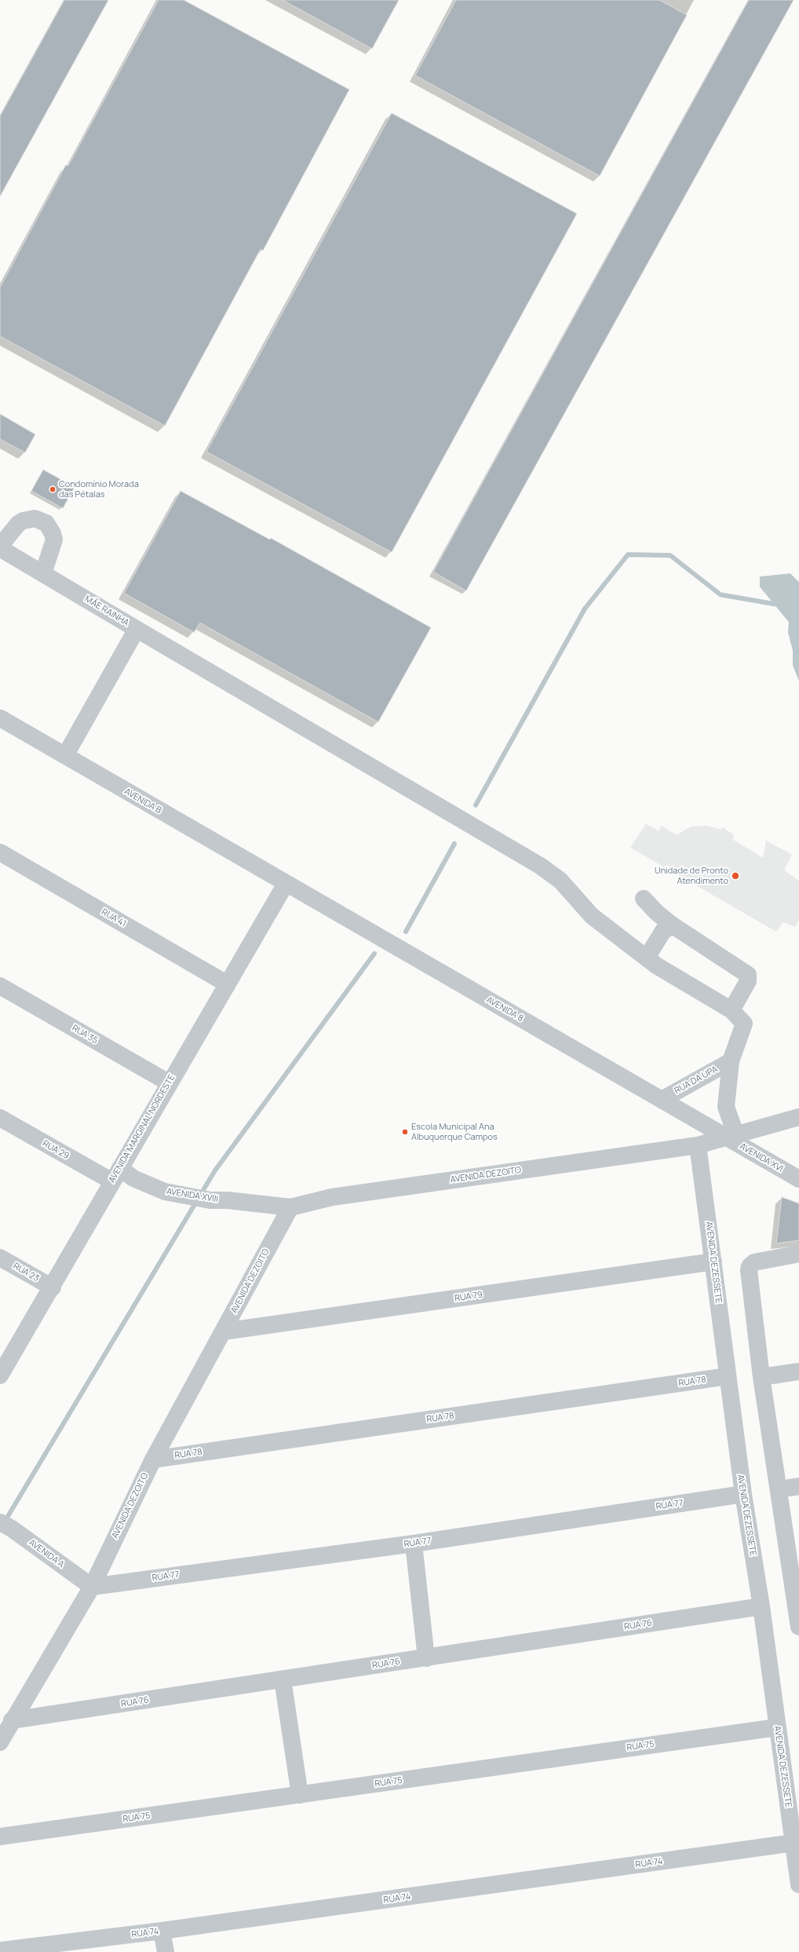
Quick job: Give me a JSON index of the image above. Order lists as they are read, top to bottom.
{
  "streets": {
    "street": [
      "MÃE RAINHA",
      "AVENIDA B",
      "RUA 41",
      "AVENIDA 8",
      "RUA 35",
      "RUA DA UPA",
      "AVENIDA MARGINAL NORDESTE",
      "RUA 29",
      "AVENIDA XVI",
      "AVENIDA DEZOITO",
      "AVENIDA XVIII",
      "AVENIDA DEZESSETE",
      "RUA 23",
      "RUA 79",
      "RUA 78",
      "RUA 77",
      "AVENIDA A",
      "RUA 76",
      "RUA 75",
      "RUA 74"
    ]
  },
  "crossings": [
    ["MÃE RAINHA", "AVENIDA B"],
    ["AVENIDA B", "AVENIDA 8"],
    ["AVENIDA B", "AVENIDA MARGINAL NORDESTE"],
    ["RUA 41", "AVENIDA MARGINAL NORDESTE"],
    ["AVENIDA 8", "RUA DA UPA"],
    ["AVENIDA 8", "AVENIDA MARGINAL NORDESTE"],
    ["AVENIDA 8", "AVENIDA XVI"],
    ["AVENIDA 8", "AVENIDA DEZOITO"],
    ["RUA 35", "AVENIDA MARGINAL NORDESTE"],
    ["AVENIDA MARGINAL NORDESTE", "RUA 29"],
    ["AVENIDA MARGINAL NORDESTE", "AVENIDA XVIII"],
    ["AVENIDA MARGINAL NORDESTE", "RUA 23"],
    ["RUA 29", "AVENIDA XVIII"],
    ["AVENIDA XVI", "AVENIDA DEZOITO"],
    ["AVENIDA DEZOITO", "AVENIDA XVIII"],
    ["AVENIDA DEZOITO", "AVENIDA DEZESSETE"],
    ["AVENIDA DEZOITO", "RUA 79"],
    ["AVENIDA DEZOITO", "RUA 78"],
    ["AVENIDA DEZOITO", "RUA 77"],
    ["AVENIDA DEZOITO", "AVENIDA A"],
    ["AVENIDA DEZOITO", "RUA 76"],
    ["AVENIDA DEZESSETE", "RUA 79"],
    ["AVENIDA DEZESSETE", "RUA 78"],
    ["AVENIDA DEZESSETE", "RUA 77"],
    ["AVENIDA DEZESSETE", "RUA 76"],
    ["AVENIDA DEZESSETE", "RUA 75"],
    ["AVENIDA DEZESSETE", "RUA 74"],
    ["RUA 77", "AVENIDA A"]
  ],
  "places": ["Condomínio Morada das Pétalas", "Unidade de Pronto Atendimento", "Escola Municipal Ana Albuquerque Campos"]
}
